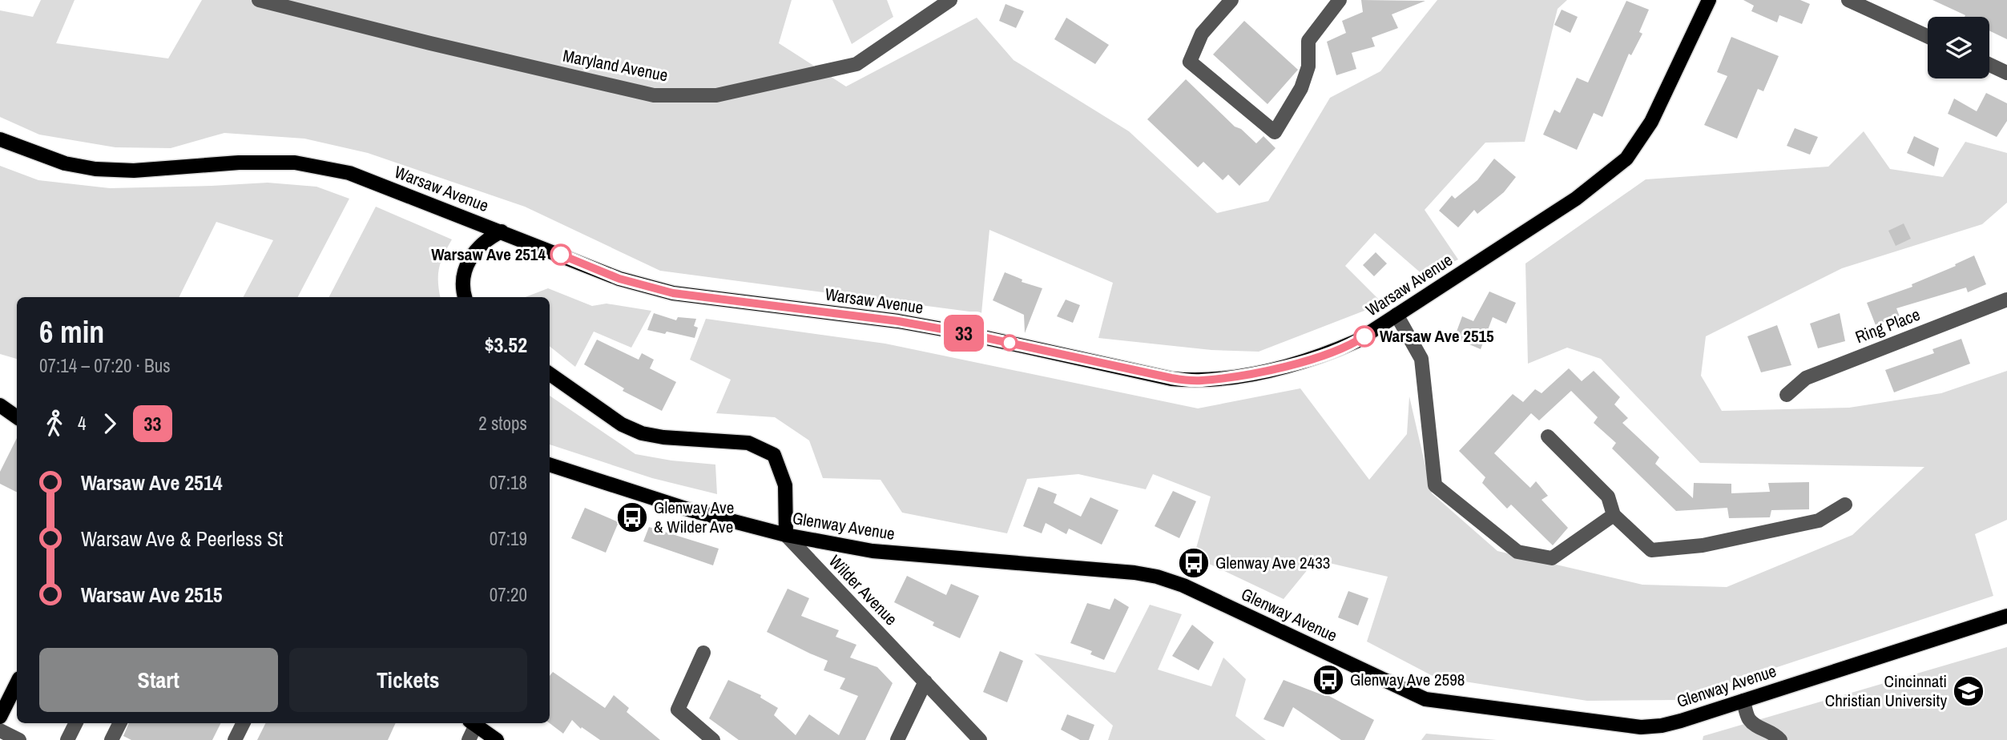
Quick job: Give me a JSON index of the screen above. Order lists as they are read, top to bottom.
{
  "streets": {
    "main road": ["Warsaw Avenue", "Glenway Avenue"],
    "street": ["Maryland Avenue", "Ring Place", "Wilder Avenue"]
  },
  "crossings": [
    ["Glenway Avenue", "Wilder Avenue"]
  ],
  "places": {
    "other": ["Warsaw Ave 2514", "Warsaw Ave 2515"],
    "bus stop": ["Glenway Ave & Wilder Ave", "Glenway Ave 2433", "Glenway Ave 2598"],
    "school or university": ["Cincinnati Christian University"]
  },
  "lines": ["bus line 33"],
  "page": {
    "on_map": "33",
    "heading": ["6 min", "07:14 – 07:20 · Bus", "$3.52"],
    "legs": ["4", "33", "2 stops"],
    "list": [
      {
        "name": "Warsaw Ave 2514",
        "value": "07:18"
      },
      {
        "name": "Warsaw Ave & Peerless St",
        "value": "07:19"
      },
      {
        "name": "Warsaw Ave 2515",
        "value": "07:20"
      }
    ],
    "buttons": ["Start", "Tickets"]
  }
}
